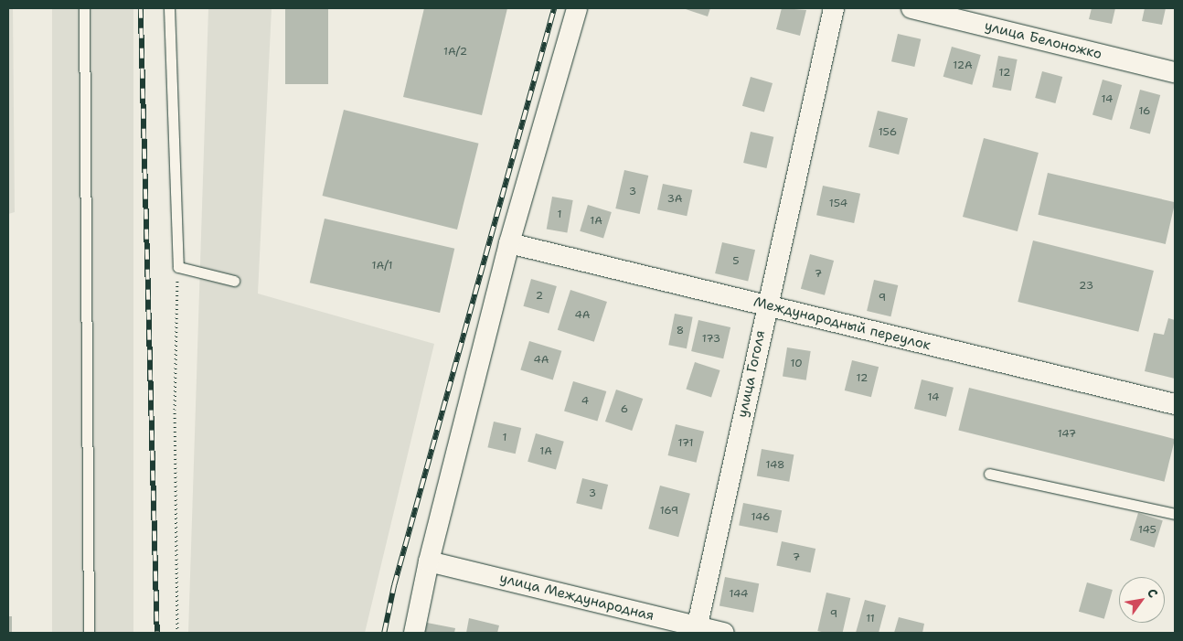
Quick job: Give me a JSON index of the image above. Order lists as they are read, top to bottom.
{
  "streets": {
    "street": [
      "улица Белоножко",
      "Международный переулок",
      "улица Гоголя",
      "улица Международная"
    ]
  },
  "crossings": [
    ["Международный переулок", "улица Гоголя"],
    ["улица Гоголя", "улица Международная"]
  ],
  "house_numbers": [
    "1А/2",
    "12А",
    "12",
    "14",
    "16",
    "156",
    "3",
    "3А",
    "154",
    "1",
    "1А",
    "5",
    "1А/1",
    "7",
    "23",
    "2",
    "9",
    "4А",
    "8",
    "173",
    "4А",
    "10",
    "12",
    "14",
    "4",
    "6",
    "147",
    "1",
    "171",
    "1А",
    "148",
    "3",
    "169",
    "146",
    "145",
    "7",
    "144",
    "9",
    "11"
  ],
  "north": "top right"
}
